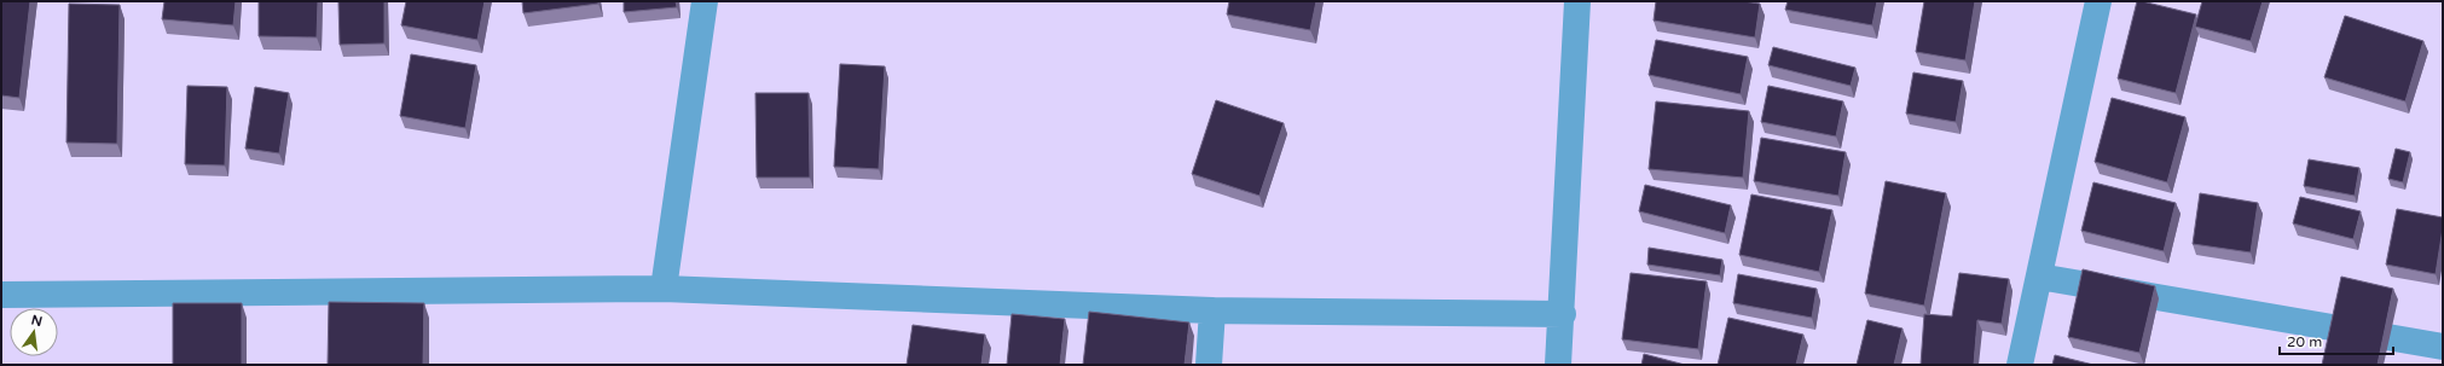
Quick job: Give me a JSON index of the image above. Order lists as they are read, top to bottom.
{
  "scale_bar": "20 m",
  "north": "top"
}
